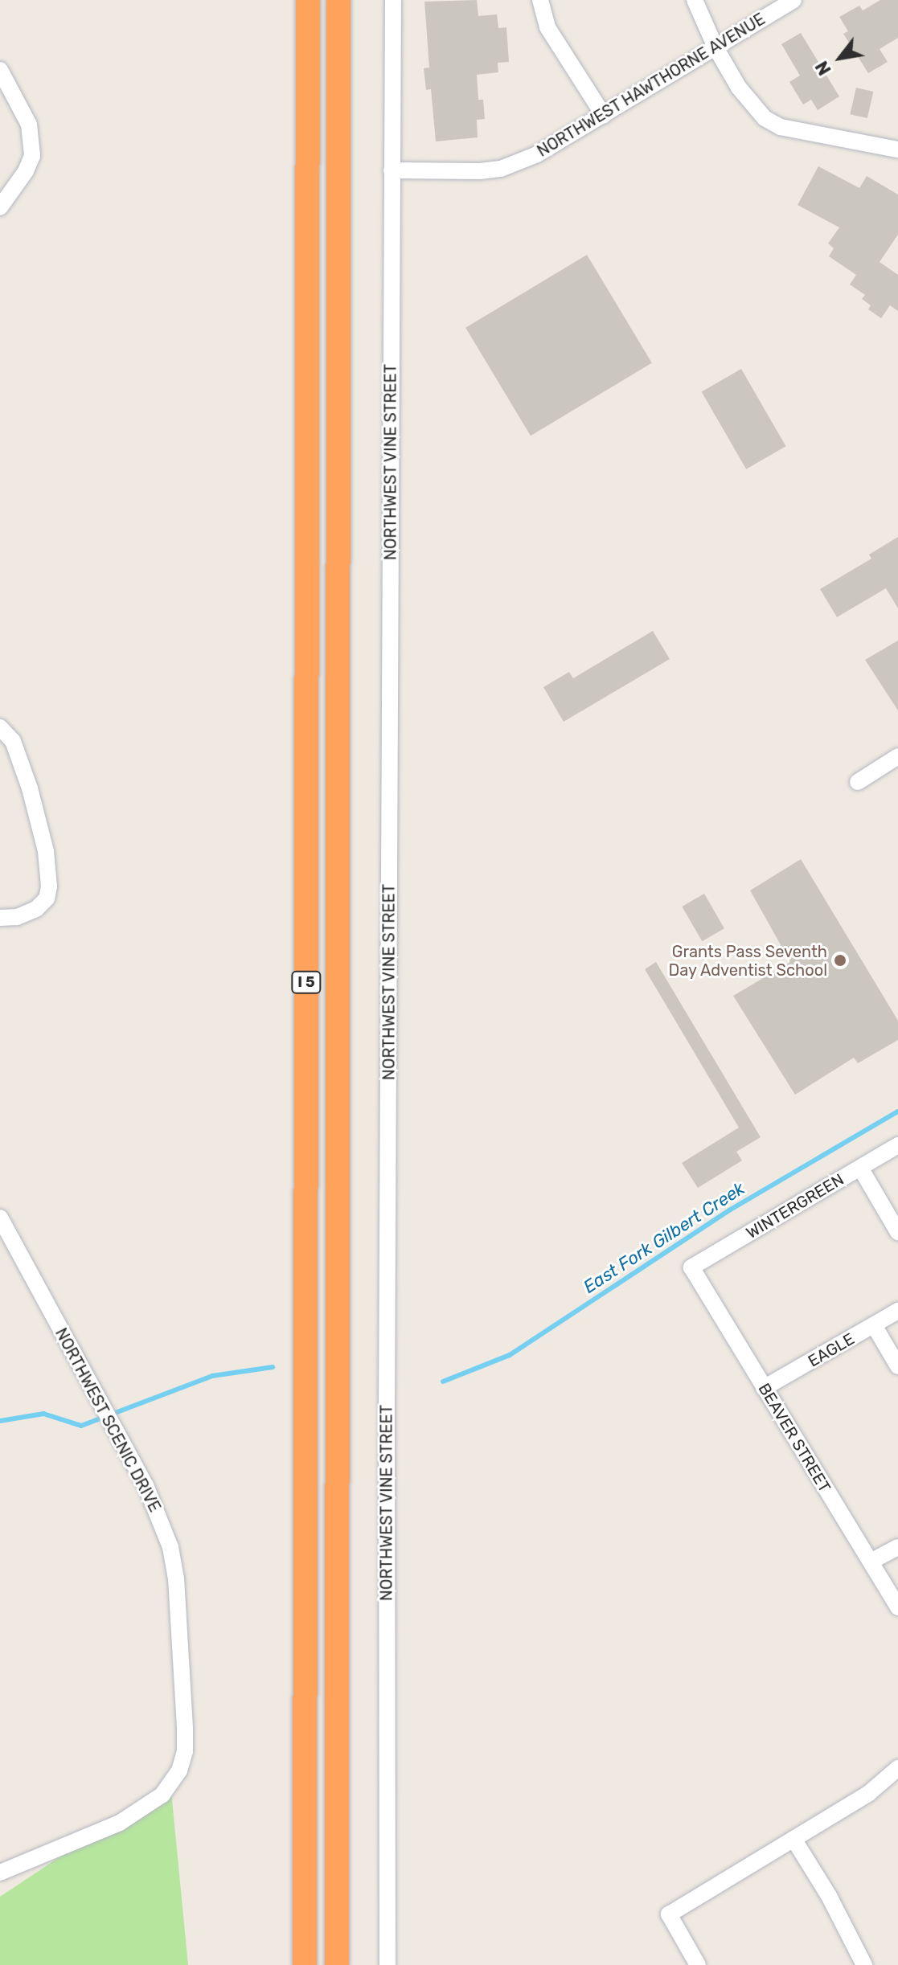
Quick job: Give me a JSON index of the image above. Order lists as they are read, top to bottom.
{
  "streets": {
    "highway": ["I 5"],
    "street": [
      "NORTHWEST HAWTHORNE AVENUE",
      "NORTHWEST VINE STREET",
      "WINTERGREEN",
      "EAGLE",
      "NORTHWEST SCENIC DRIVE",
      "BEAVER STREET"
    ]
  },
  "crossings": [
    ["NORTHWEST HAWTHORNE AVENUE", "NORTHWEST VINE STREET"],
    ["WINTERGREEN", "BEAVER STREET"],
    ["EAGLE", "BEAVER STREET"]
  ],
  "water": ["East Fork Gilbert Creek"],
  "places": ["Grants Pass Seventh Day Adventist School"],
  "north": "bottom left"
}
